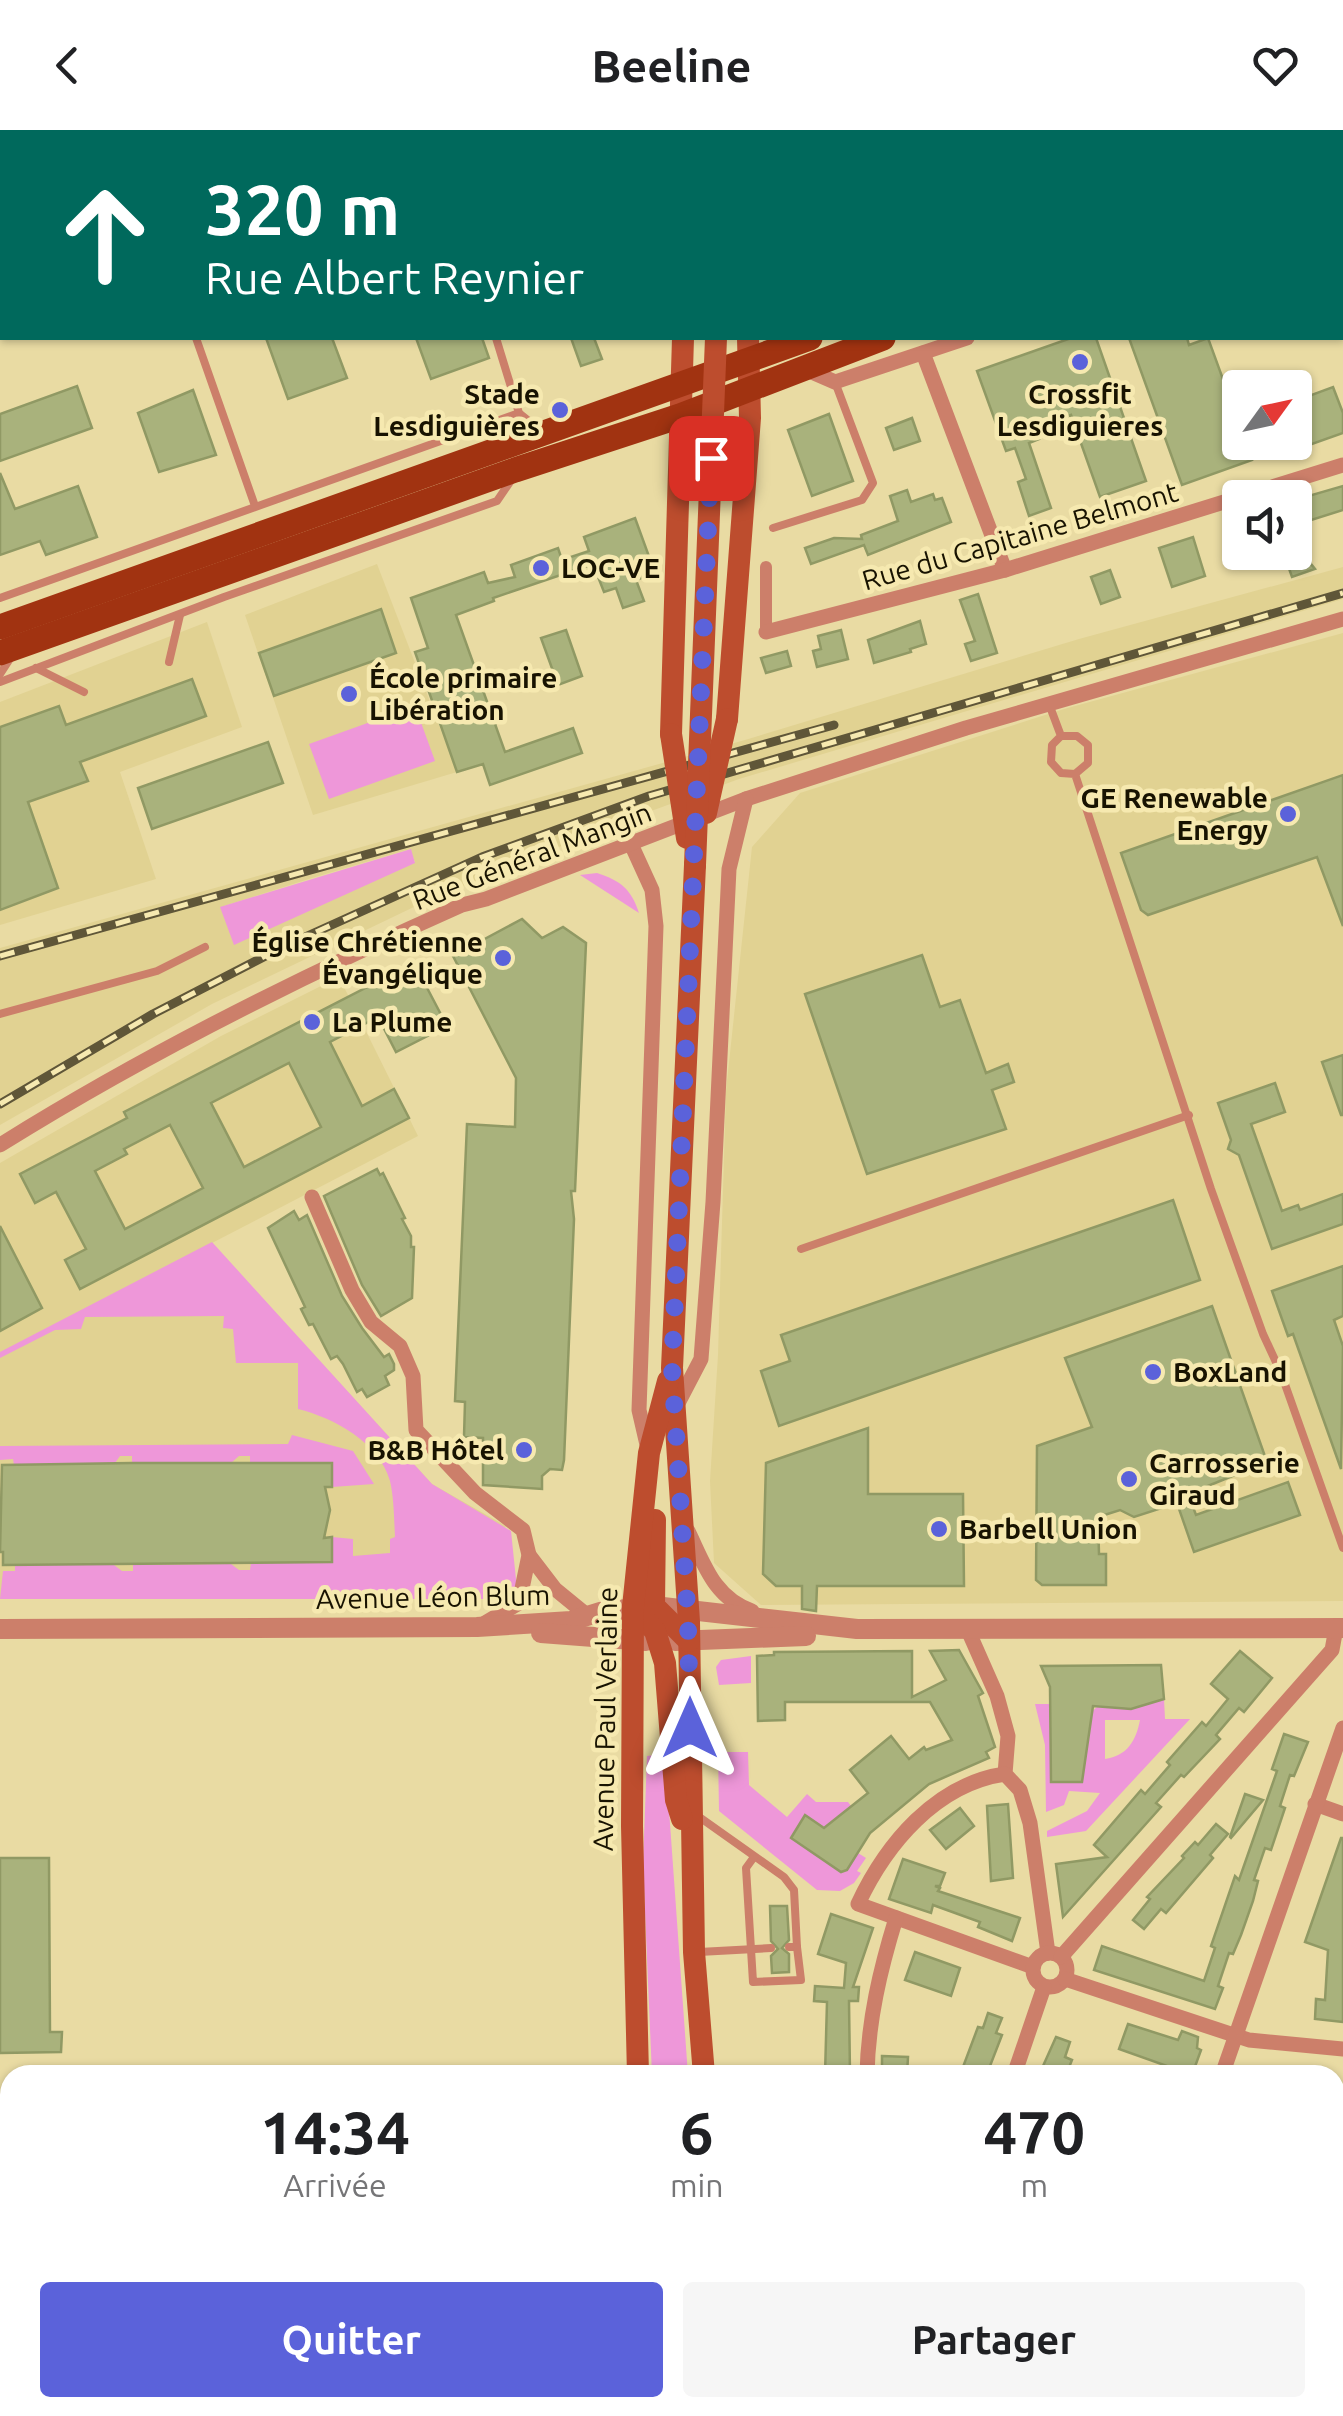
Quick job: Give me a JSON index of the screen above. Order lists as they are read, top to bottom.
{
  "streets": {
    "main road": ["Avenue Paul Verlaine"],
    "street": ["Rue du Capitaine Belmont", "Rue Général Mangin", "Avenue Léon Blum"]
  },
  "crossings": [
    ["Avenue Léon Blum", "Avenue Paul Verlaine"]
  ],
  "places": [
    "Crossfit Lesdiguieres",
    "Stade Lesdiguières",
    "LOC-VE",
    "École primaire Libération",
    "GE Renewable Energy",
    "Église Chrétienne Évangélique",
    "La Plume",
    "BoxLand",
    "B&B Hôtel",
    "Carrosserie Giraud",
    "Barbell Union"
  ],
  "north": "top right",
  "page": {
    "header": "Beeline",
    "turn": ["320 m", "Rue Albert Reynier"],
    "eta": [
      "14:34",
      "Arrivée",
      "6",
      "min",
      "470",
      "m"
    ],
    "buttons": ["Quitter", "Partager"]
  }
}
